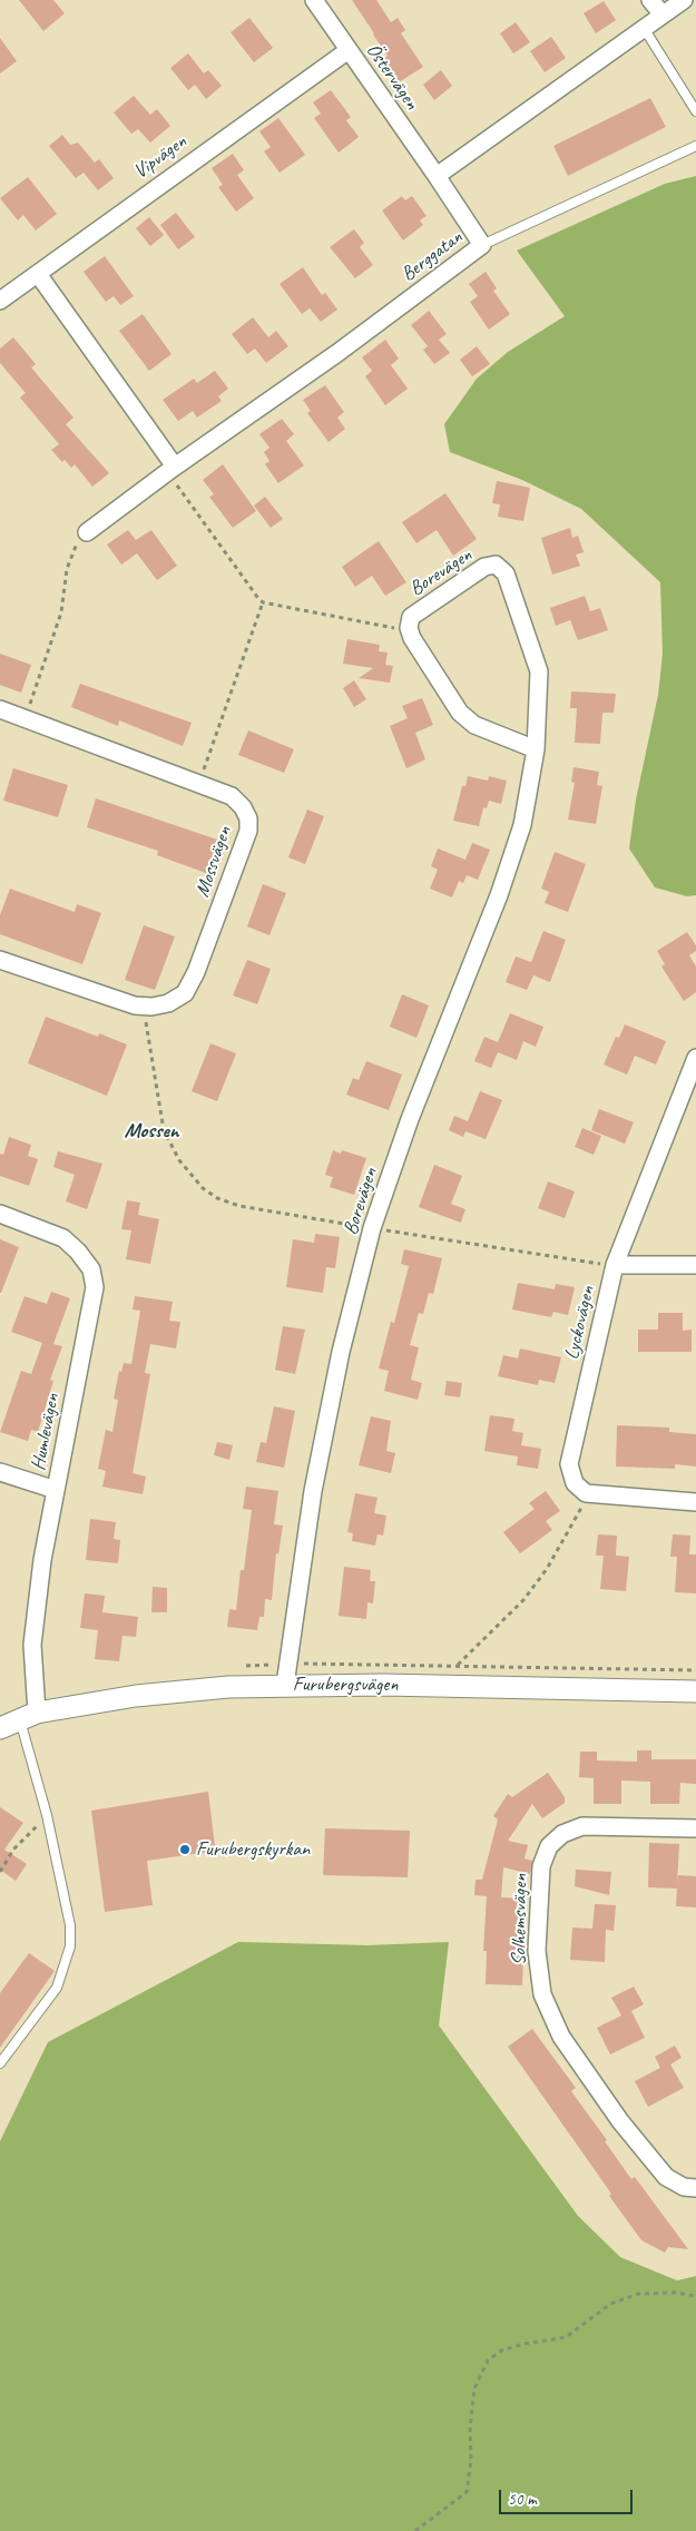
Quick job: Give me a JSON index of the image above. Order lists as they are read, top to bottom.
{
  "streets": {
    "street": [
      "Östervägen",
      "Vipvägen",
      "Berggatan",
      "Borevägen",
      "Mossvägen",
      "Lyckovägen",
      "Humlevägen",
      "Furubergsvägen",
      "Solhemsvägen"
    ]
  },
  "crossings": [
    ["Östervägen", "Vipvägen"],
    ["Östervägen", "Berggatan"],
    ["Borevägen", "Furubergsvägen"],
    ["Humlevägen", "Furubergsvägen"]
  ],
  "districts": ["Mossen"],
  "places": ["Furubergskyrkan"],
  "scale_bar": "50 m"
}
